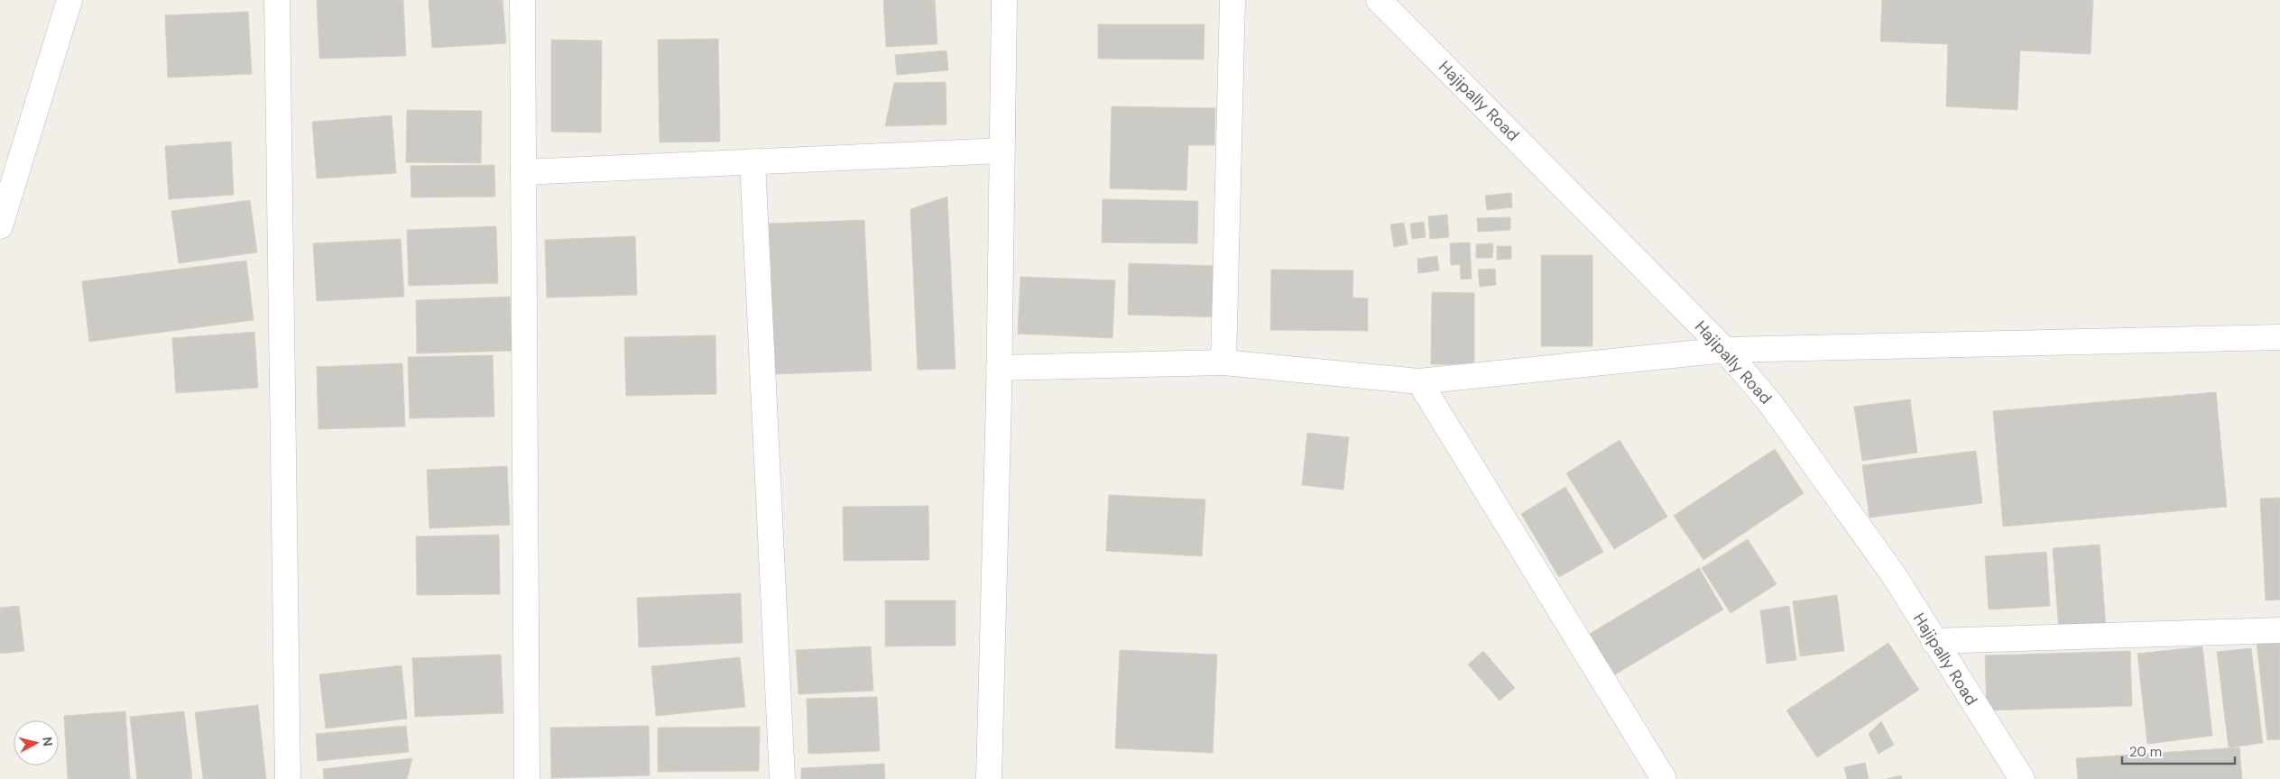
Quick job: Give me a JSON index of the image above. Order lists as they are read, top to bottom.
{
  "streets": {
    "street": ["Hajipally Road"]
  },
  "scale_bar": "20 m",
  "north": "right"
}
